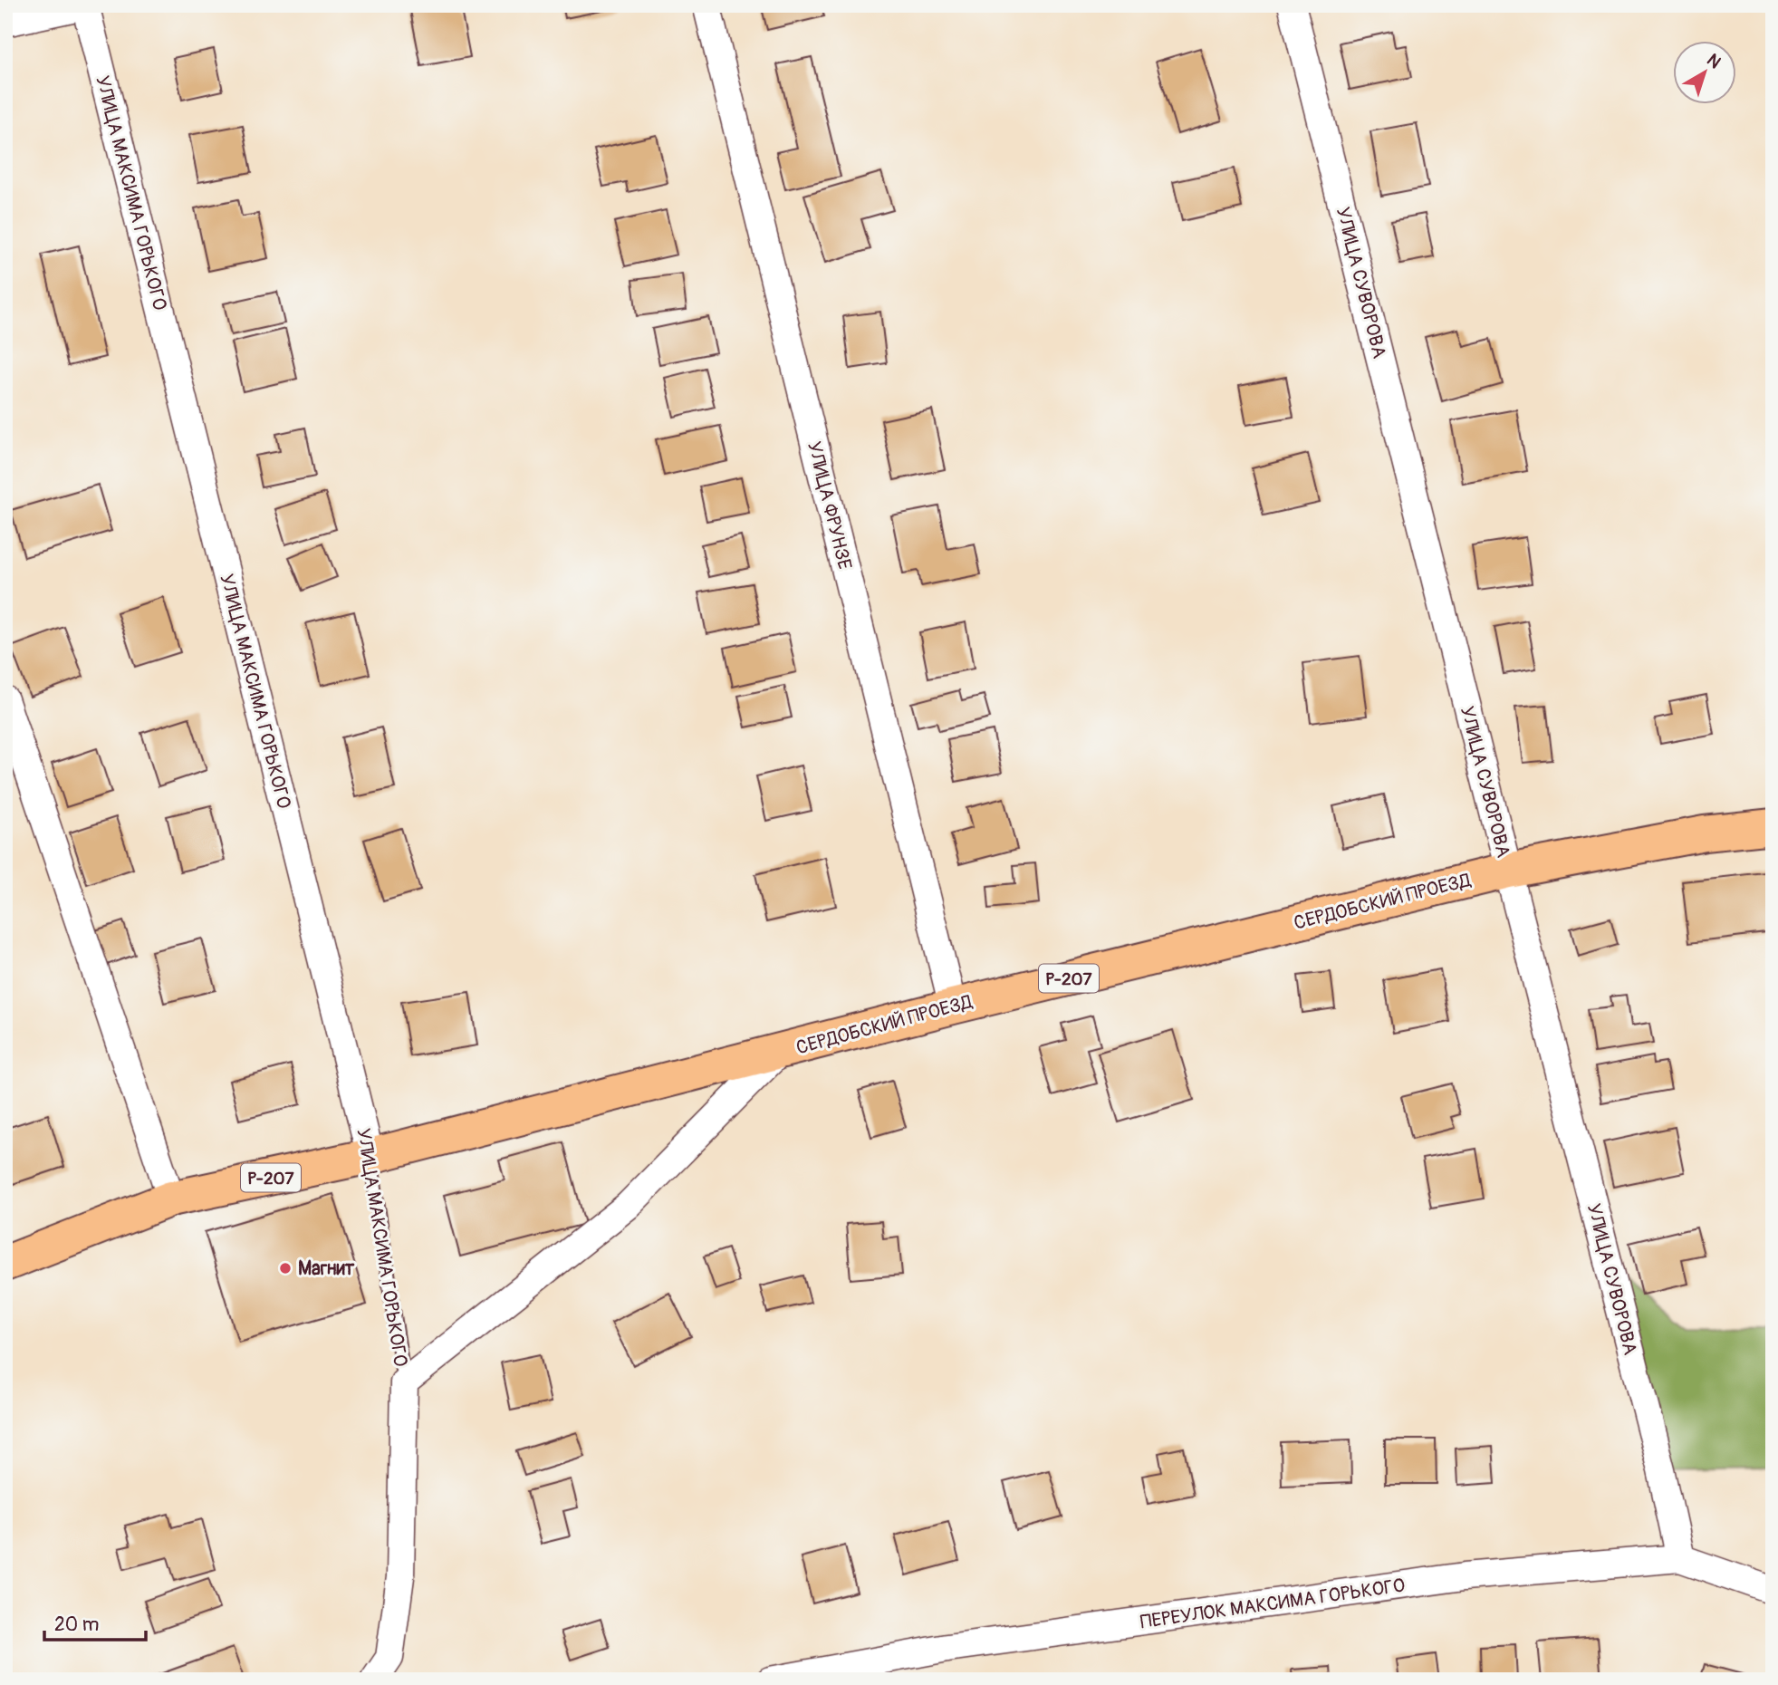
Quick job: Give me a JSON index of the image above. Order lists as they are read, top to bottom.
{
  "streets": {
    "main road": ["СЕРДОБСКИЙ ПРОЕЗД", "Р-207"],
    "street": [
      "УЛИЦА МАКСИМА ГОРЬКОГО",
      "УЛИЦА СУВОРОВА",
      "УЛИЦА ФРУНЗЕ",
      "ПЕРЕУЛОК МАКСИМА ГОРЬКОГО"
    ]
  },
  "crossings": [
    ["УЛИЦА МАКСИМА ГОРЬКОГО", "СЕРДОБСКИЙ ПРОЕЗД"],
    ["УЛИЦА СУВОРОВА", "СЕРДОБСКИЙ ПРОЕЗД"],
    ["УЛИЦА СУВОРОВА", "ПЕРЕУЛОК МАКСИМА ГОРЬКОГО"],
    ["УЛИЦА ФРУНЗЕ", "СЕРДОБСКИЙ ПРОЕЗД"]
  ],
  "places": ["Магнит"],
  "scale_bar": "20 m",
  "north": "top right"
}
